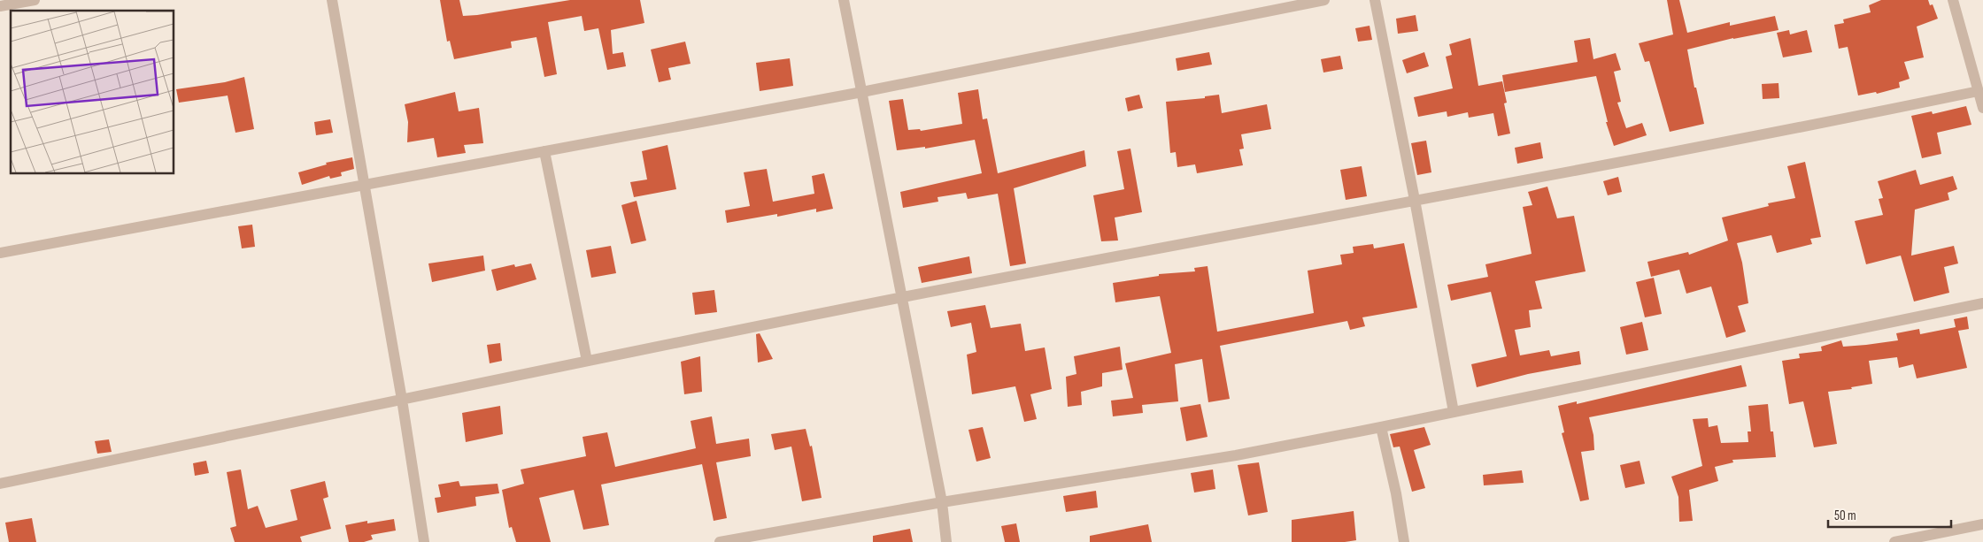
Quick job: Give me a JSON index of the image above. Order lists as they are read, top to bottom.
{
  "scale_bar": "50 m"
}
